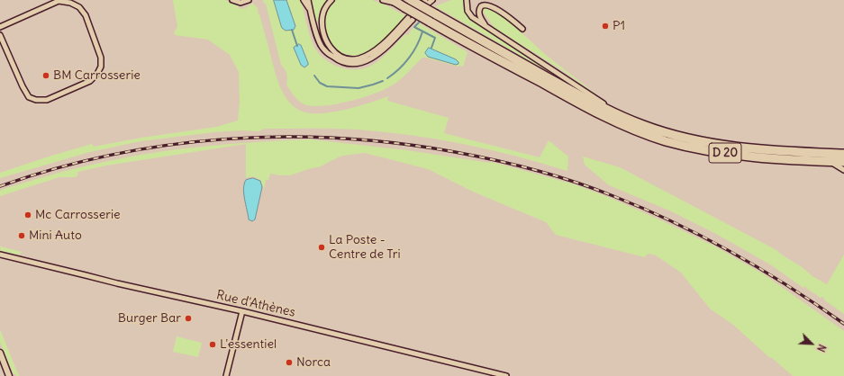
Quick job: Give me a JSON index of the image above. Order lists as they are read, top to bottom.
{
  "streets": {
    "highway": ["D 20"],
    "street": ["Rue d'Athènes"]
  },
  "places": [
    "P1",
    "BM Carrosserie",
    "Mc Carrosserie",
    "Mini Auto",
    "La Poste - Centre de Tri",
    "Burger Bar",
    "L'essentiel",
    "Norca"
  ],
  "north": "bottom right"
}
